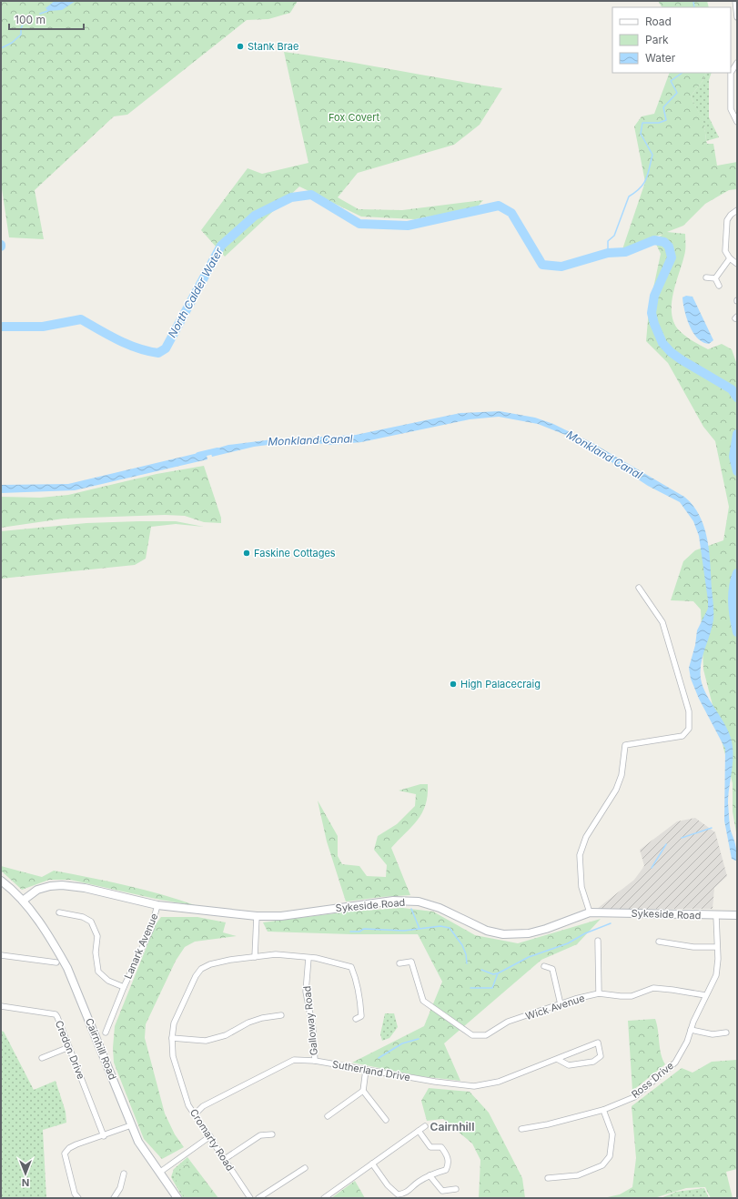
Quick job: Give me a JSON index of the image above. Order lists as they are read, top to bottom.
{
  "streets": {
    "street": [
      "Sykeside Road",
      "Lanark Avenue",
      "Wick Avenue",
      "Galloway Road",
      "Cairnhill Road",
      "Credon Drive",
      "Sutherland Drive",
      "Ross Drive",
      "Cromarty Road"
    ]
  },
  "crossings": [
    ["Sykeside Road", "Lanark Avenue"],
    ["Sykeside Road", "Cairnhill Road"],
    ["Sykeside Road", "Ross Drive"],
    ["Wick Avenue", "Ross Drive"],
    ["Galloway Road", "Sutherland Drive"],
    ["Galloway Road", "Cromarty Road"],
    ["Sutherland Drive", "Cromarty Road"]
  ],
  "districts": ["Cairnhill"],
  "water": ["North Calder Water", "Monkland Canal"],
  "parks": ["Fox Covert"],
  "places": ["Stank Brae", "Faskine Cottages", "High Palacecraig"],
  "legend": ["Road", "Park", "Water"],
  "scale_bar": "100 m",
  "north": "bottom"
}
